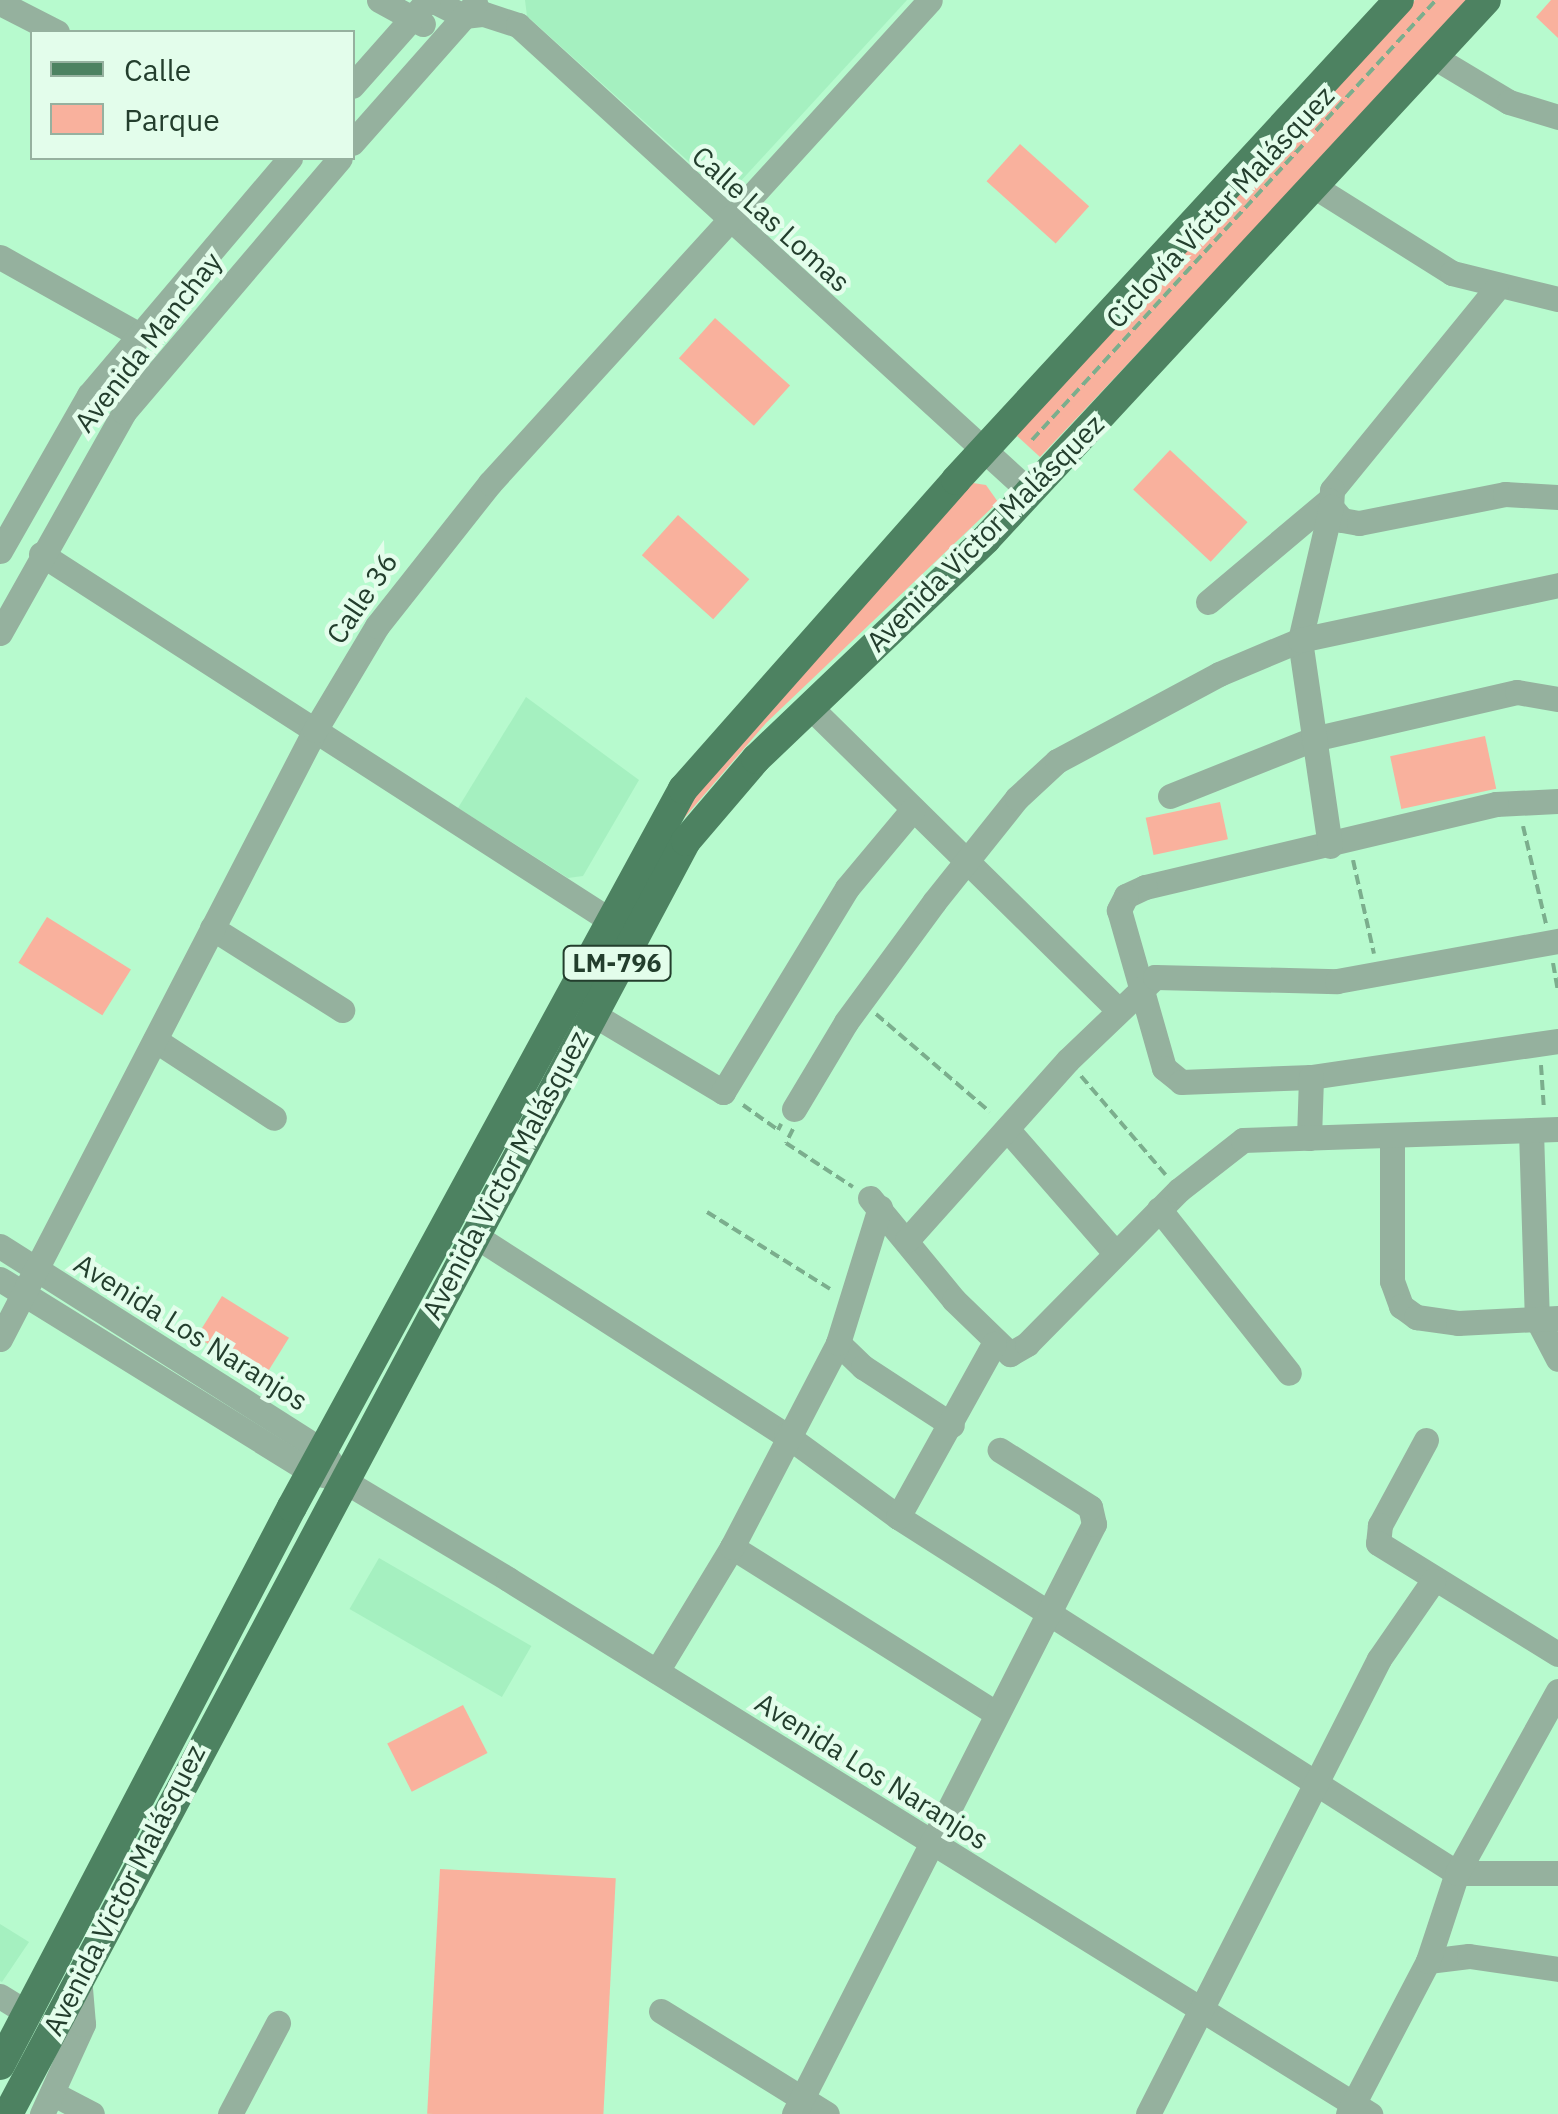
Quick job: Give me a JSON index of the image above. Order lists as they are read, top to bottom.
{
  "streets": {
    "main road": ["Avenida Victor Malásquez", "LM-796"],
    "street": [
      "Calle Las Lomas",
      "Avenida Manchay",
      "Calle 36",
      "Avenida Los Naranjos"
    ],
    "path": ["Ciclovía Víctor Malásquez"]
  },
  "crossings": [
    ["Calle Las Lomas", "Avenida Victor Malásquez"],
    ["Calle Las Lomas", "Calle 36"],
    ["Avenida Victor Malásquez", "Avenida Los Naranjos"],
    ["Calle 36", "Avenida Los Naranjos"]
  ],
  "legend": ["Calle", "Parque"]
}
